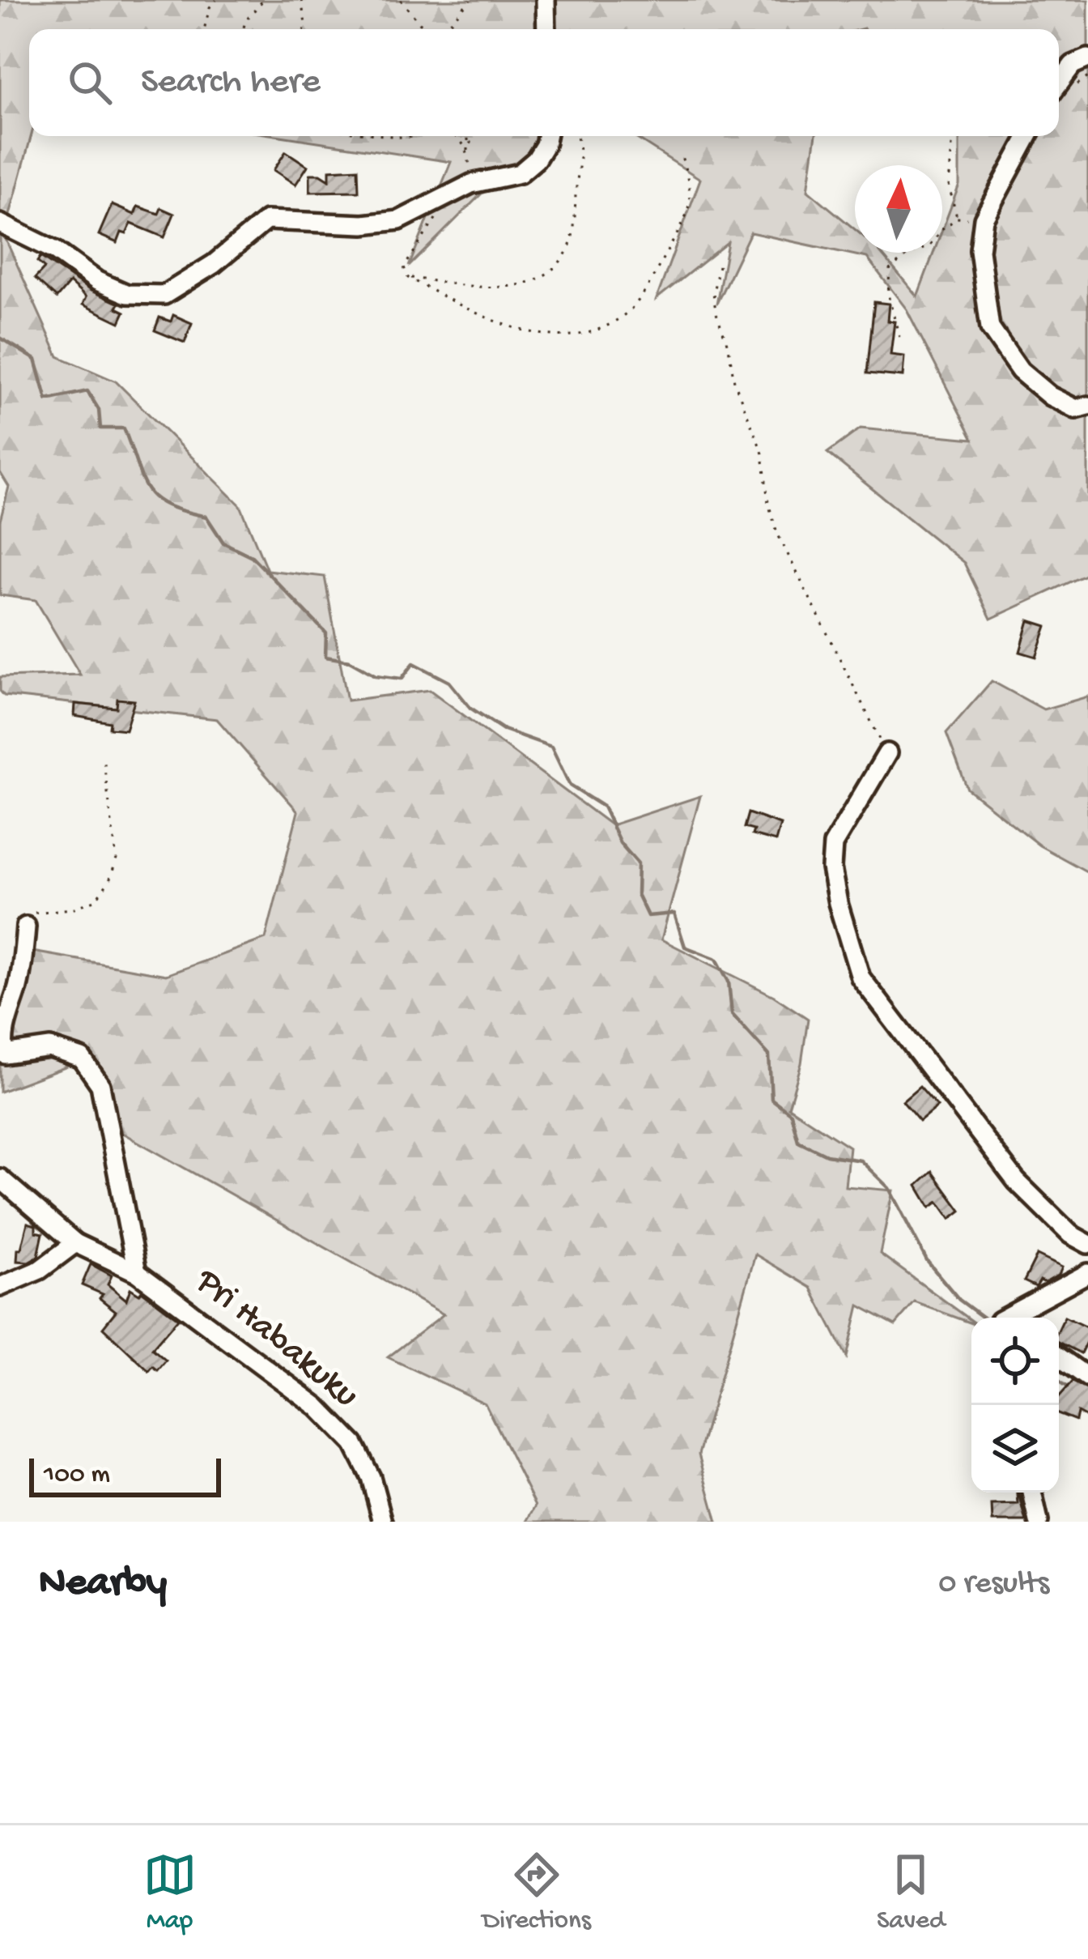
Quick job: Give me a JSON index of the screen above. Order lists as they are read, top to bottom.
{
  "streets": {
    "street": ["Pri Habakuku"]
  },
  "scale_bar": "100 m",
  "north": "top",
  "page": {
    "search": "Search here",
    "scale": "100 m",
    "heading": ["Nearby", "0 results"],
    "nav": ["Map", "Directions", "Saved"]
  }
}
